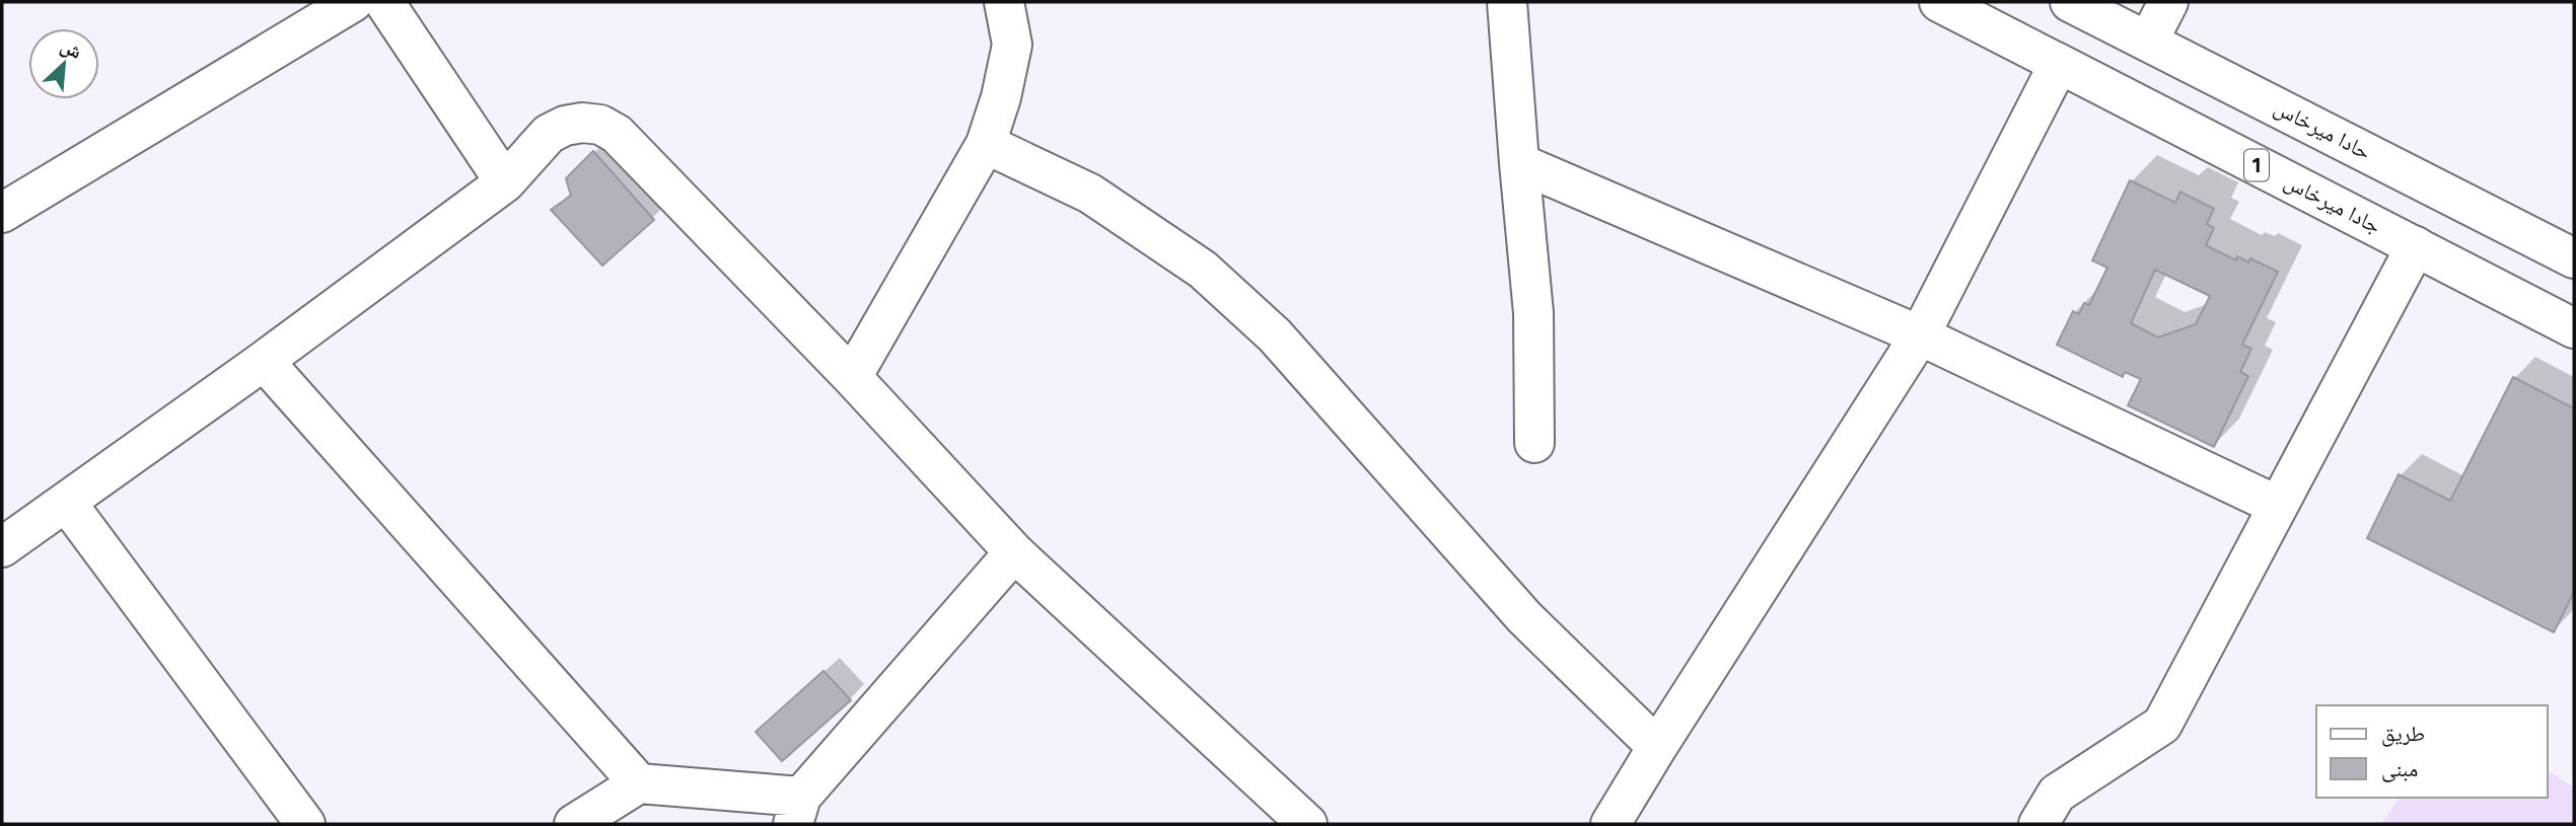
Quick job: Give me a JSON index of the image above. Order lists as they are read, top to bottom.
{
  "streets": {
    "street": ["حادا ميرخاس", "1", "جادا ميرخاس"]
  },
  "legend": ["طريق", "مبنى"],
  "north": "top right"
}
